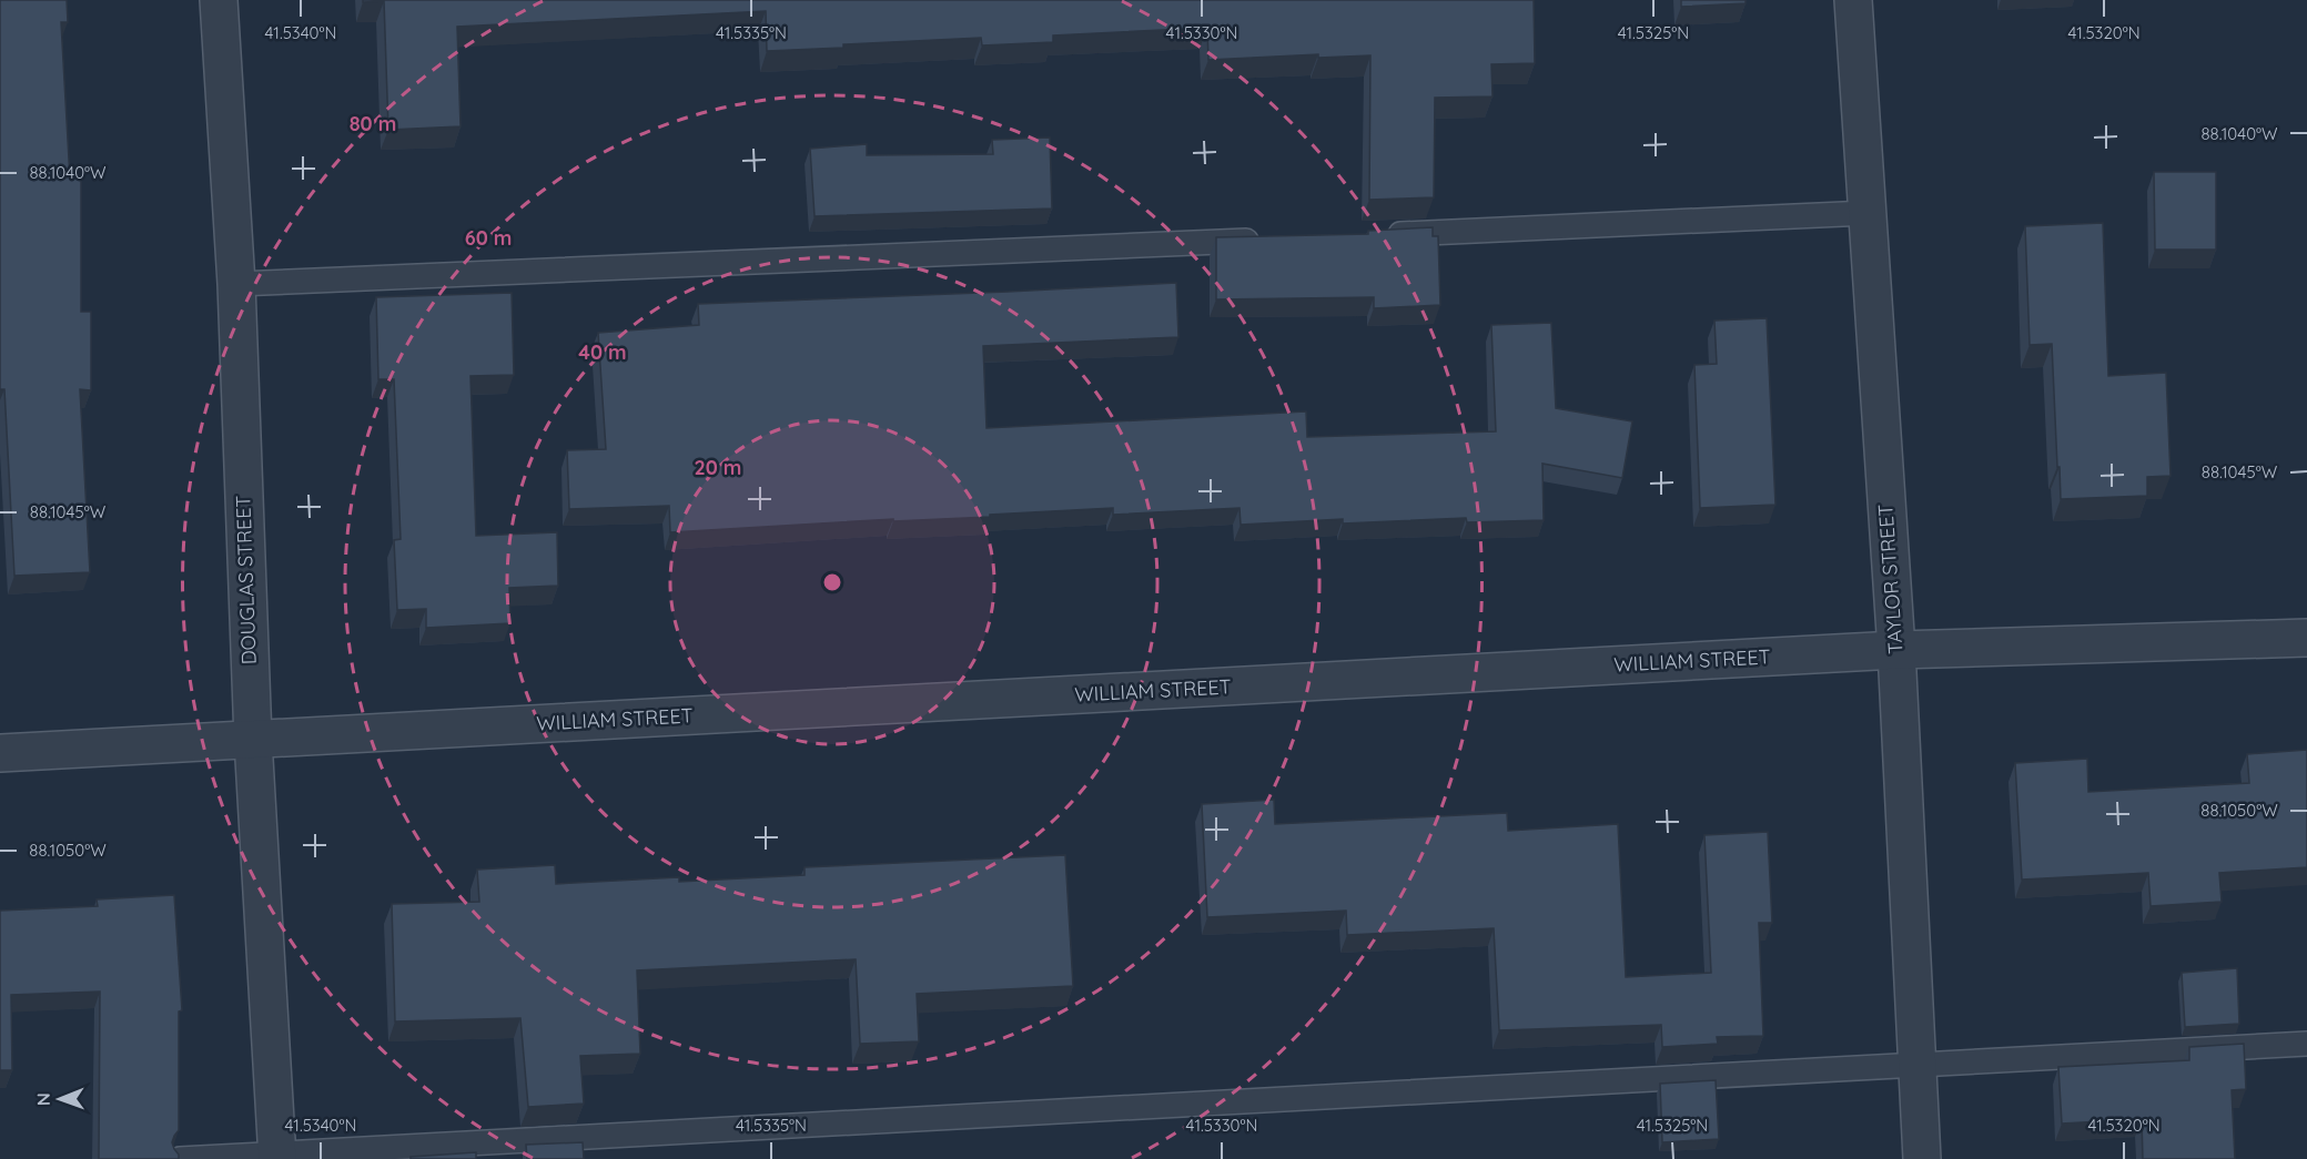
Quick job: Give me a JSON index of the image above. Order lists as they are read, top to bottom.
{
  "streets": {
    "street": ["TAYLOR STREET", "DOUGLAS STREET", "WILLIAM STREET"]
  },
  "crossings": [
    ["TAYLOR STREET", "WILLIAM STREET"],
    ["DOUGLAS STREET", "WILLIAM STREET"]
  ],
  "north": "left",
  "coordinates": [
    "41.5340°N",
    "41.5335°N",
    "41.5330°N",
    "41.5325°N",
    "41.5320°N",
    "88.1040°W",
    "88.1045°W",
    "88.1050°W"
  ],
  "rings": [
    "80 m",
    "60 m",
    "40 m",
    "20 m"
  ]
}
